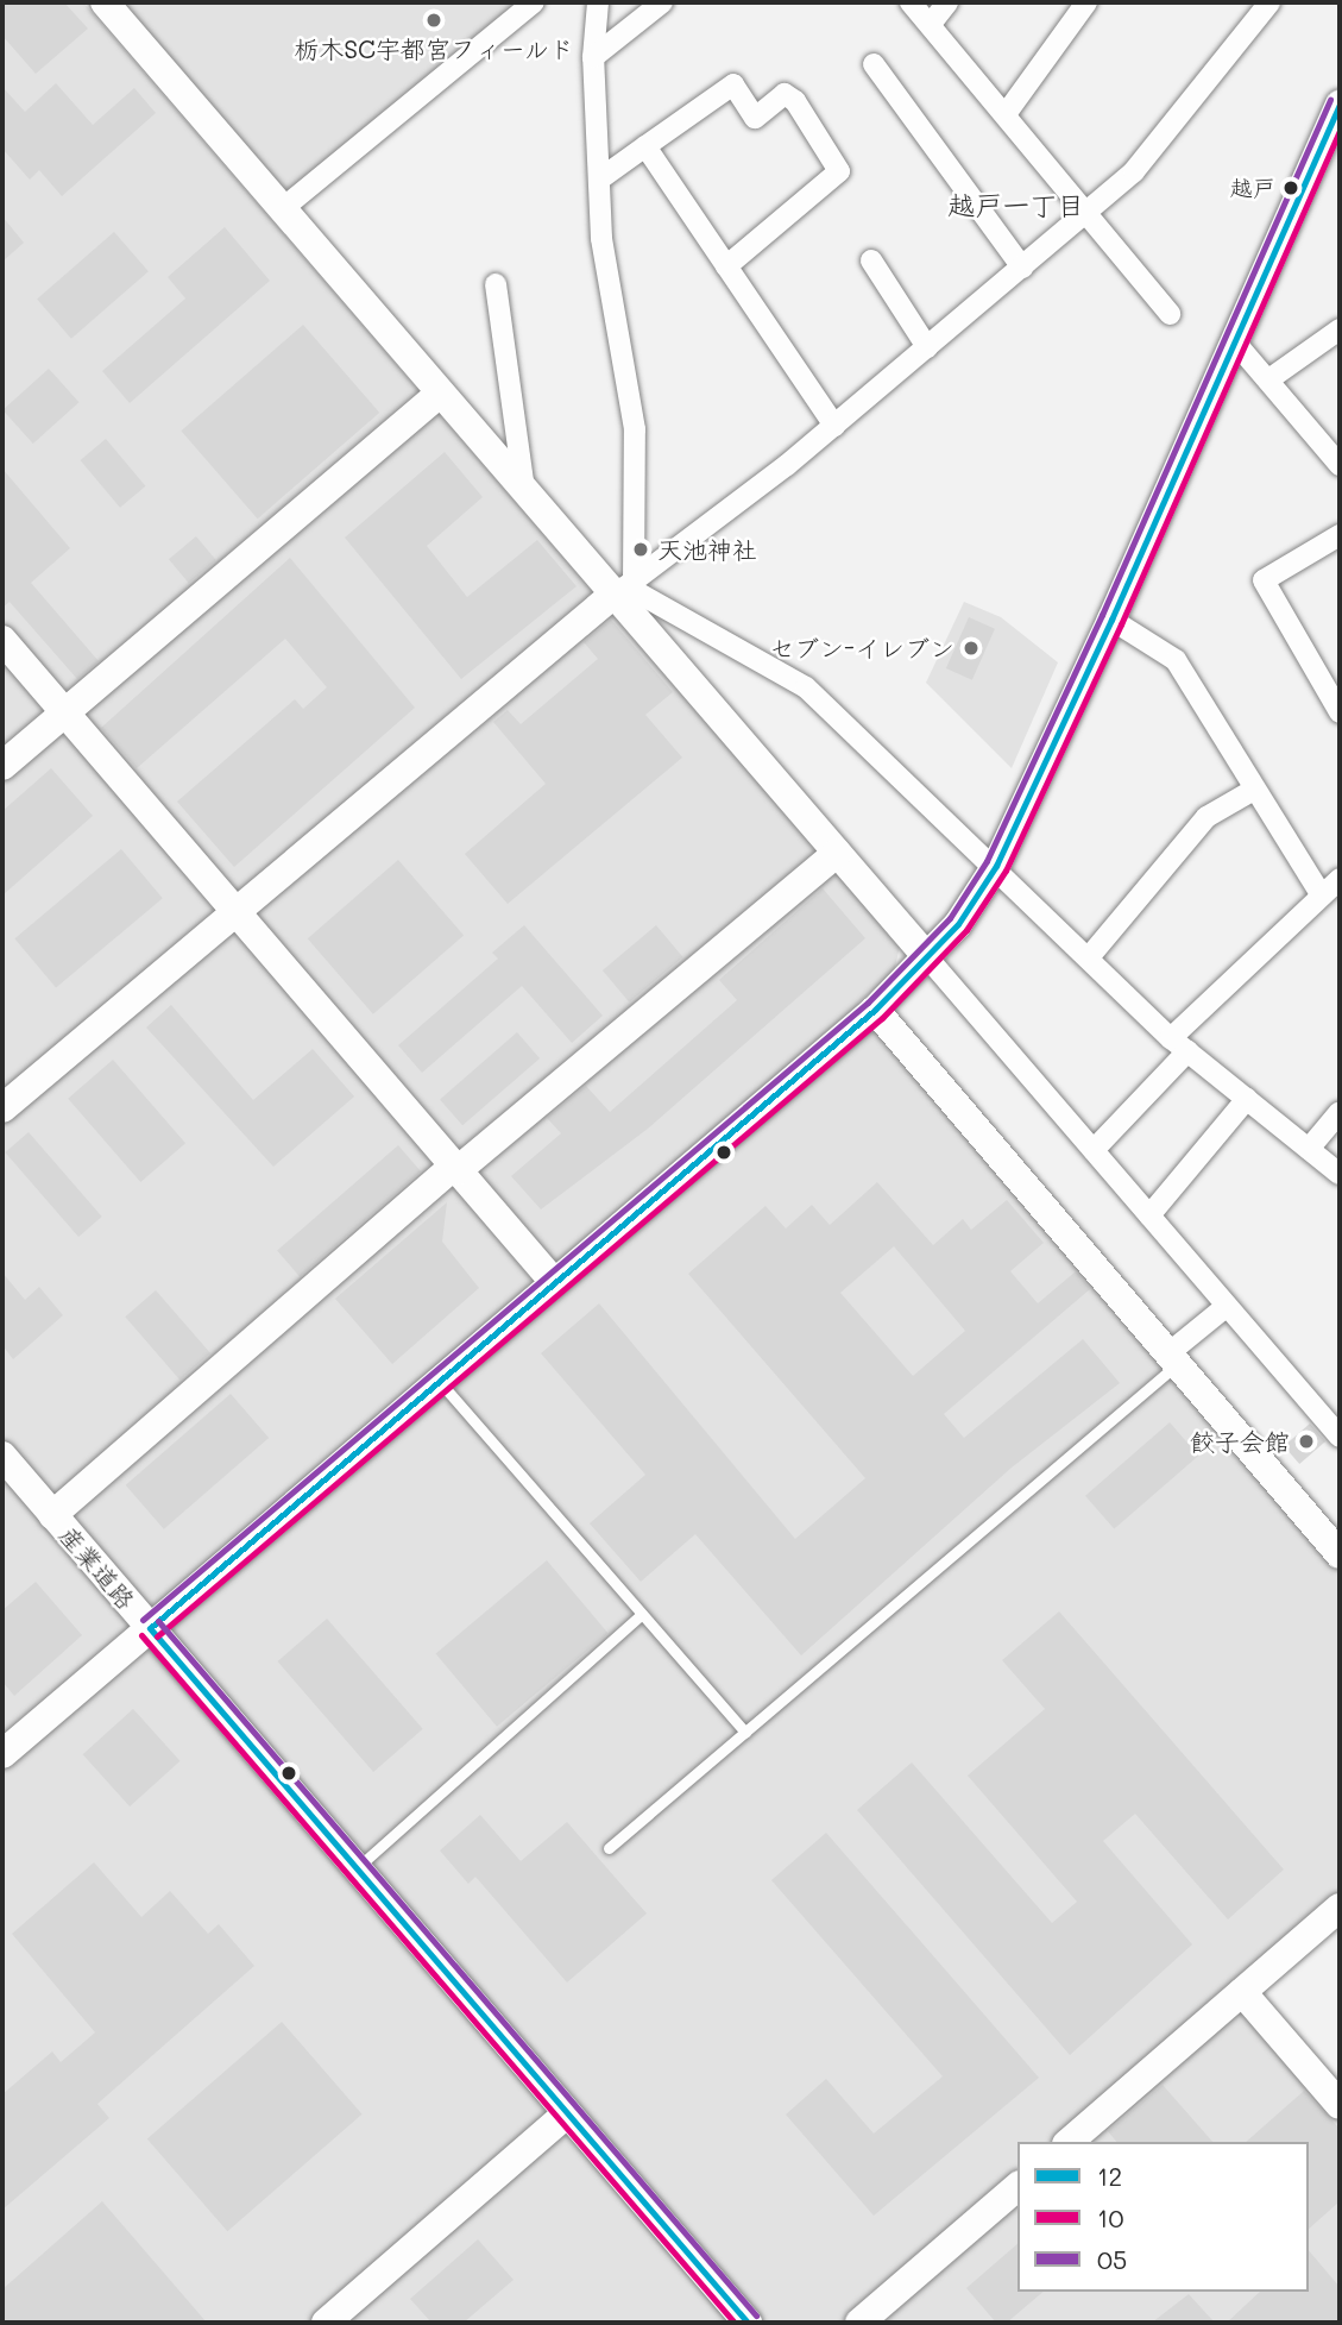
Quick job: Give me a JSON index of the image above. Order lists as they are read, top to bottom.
{
  "streets": {
    "street": ["産業道路"]
  },
  "districts": ["越戸一丁目"],
  "places": [
    "栃木SC宇都宮フィールド",
    "越戸",
    "天池神社",
    "セブン-イレブン",
    "餃子会館"
  ],
  "lines": ["transit line 05", "transit line 12", "transit line 10"],
  "legend": ["12", "10", "05"]
}
